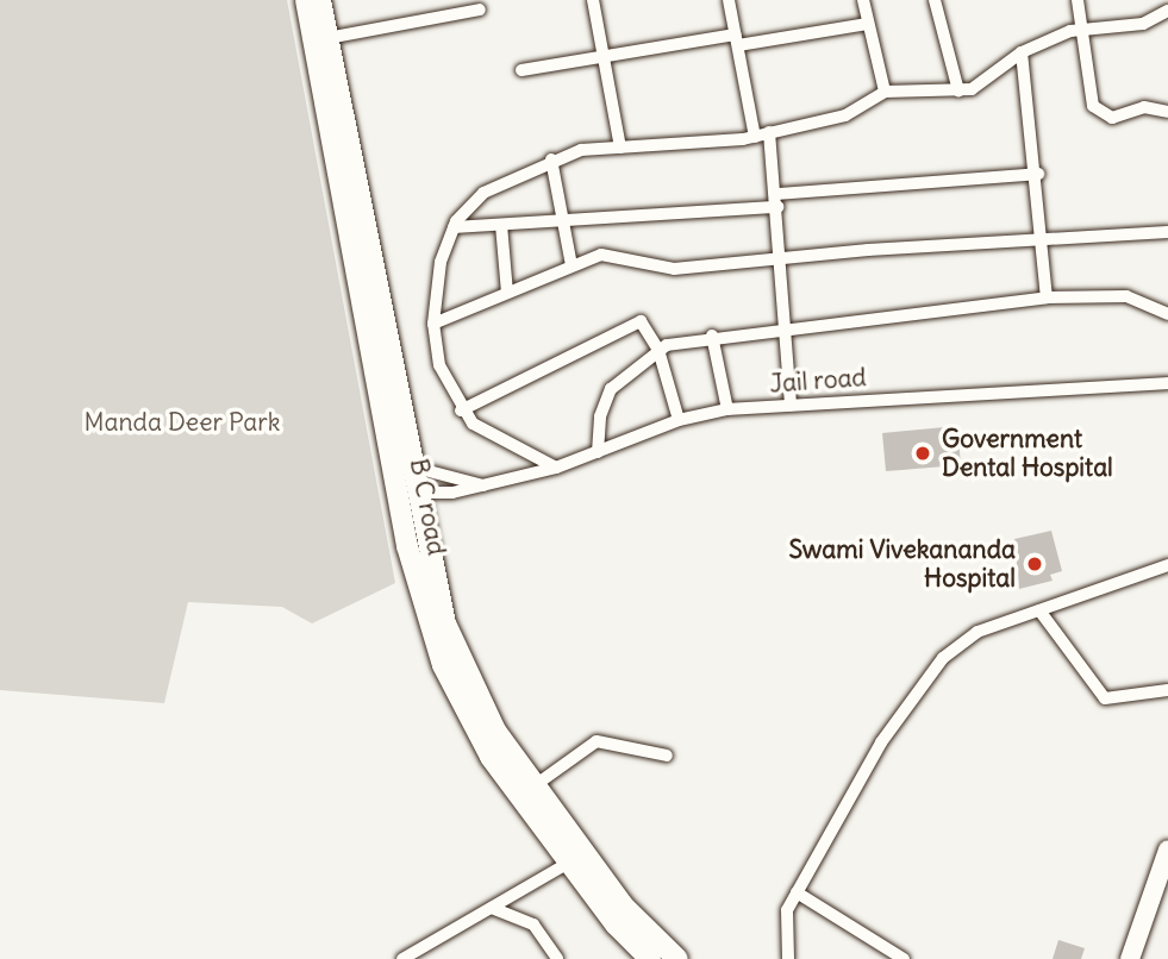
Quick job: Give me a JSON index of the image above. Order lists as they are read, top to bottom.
{
  "streets": {
    "main road": ["B C road"],
    "street": ["Jail road"]
  },
  "crossings": [
    ["Jail road", "B C road"]
  ],
  "parks": ["Manda Deer Park"],
  "places": ["Government Dental Hospital", "Swami Vivekananda Hospital"]
}
